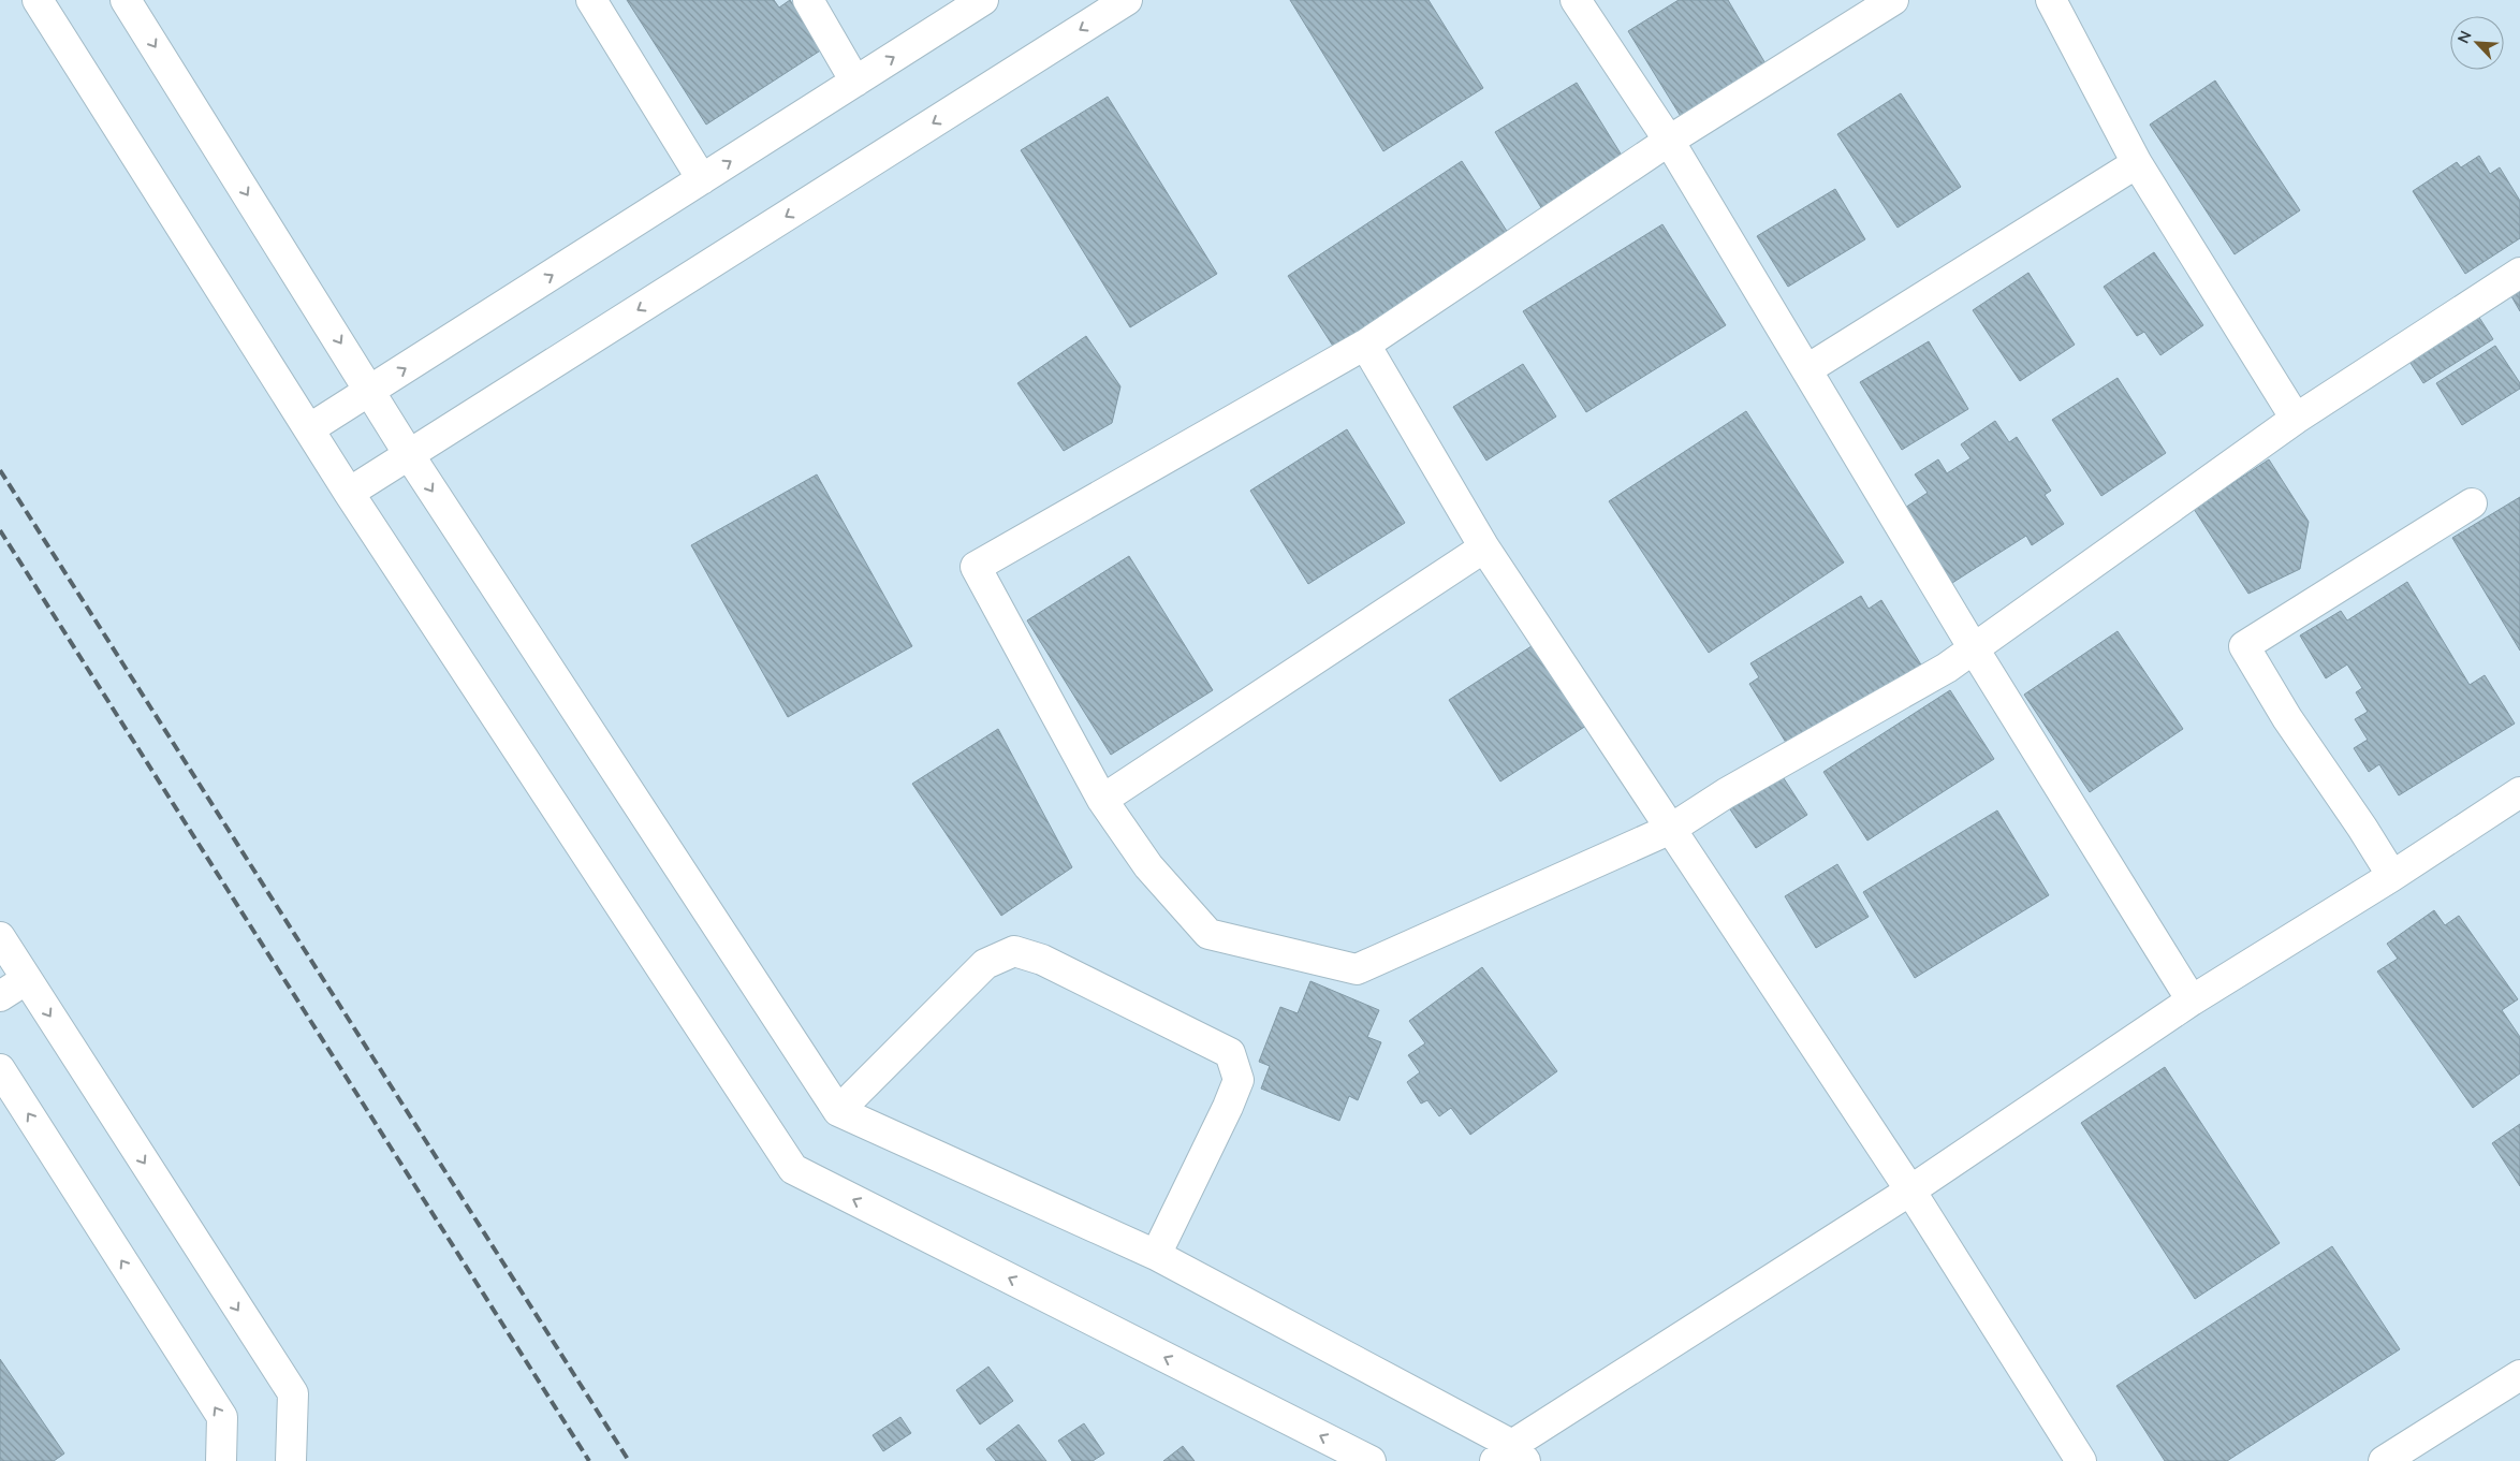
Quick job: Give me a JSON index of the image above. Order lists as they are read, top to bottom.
{
  "north": "top left"
}
